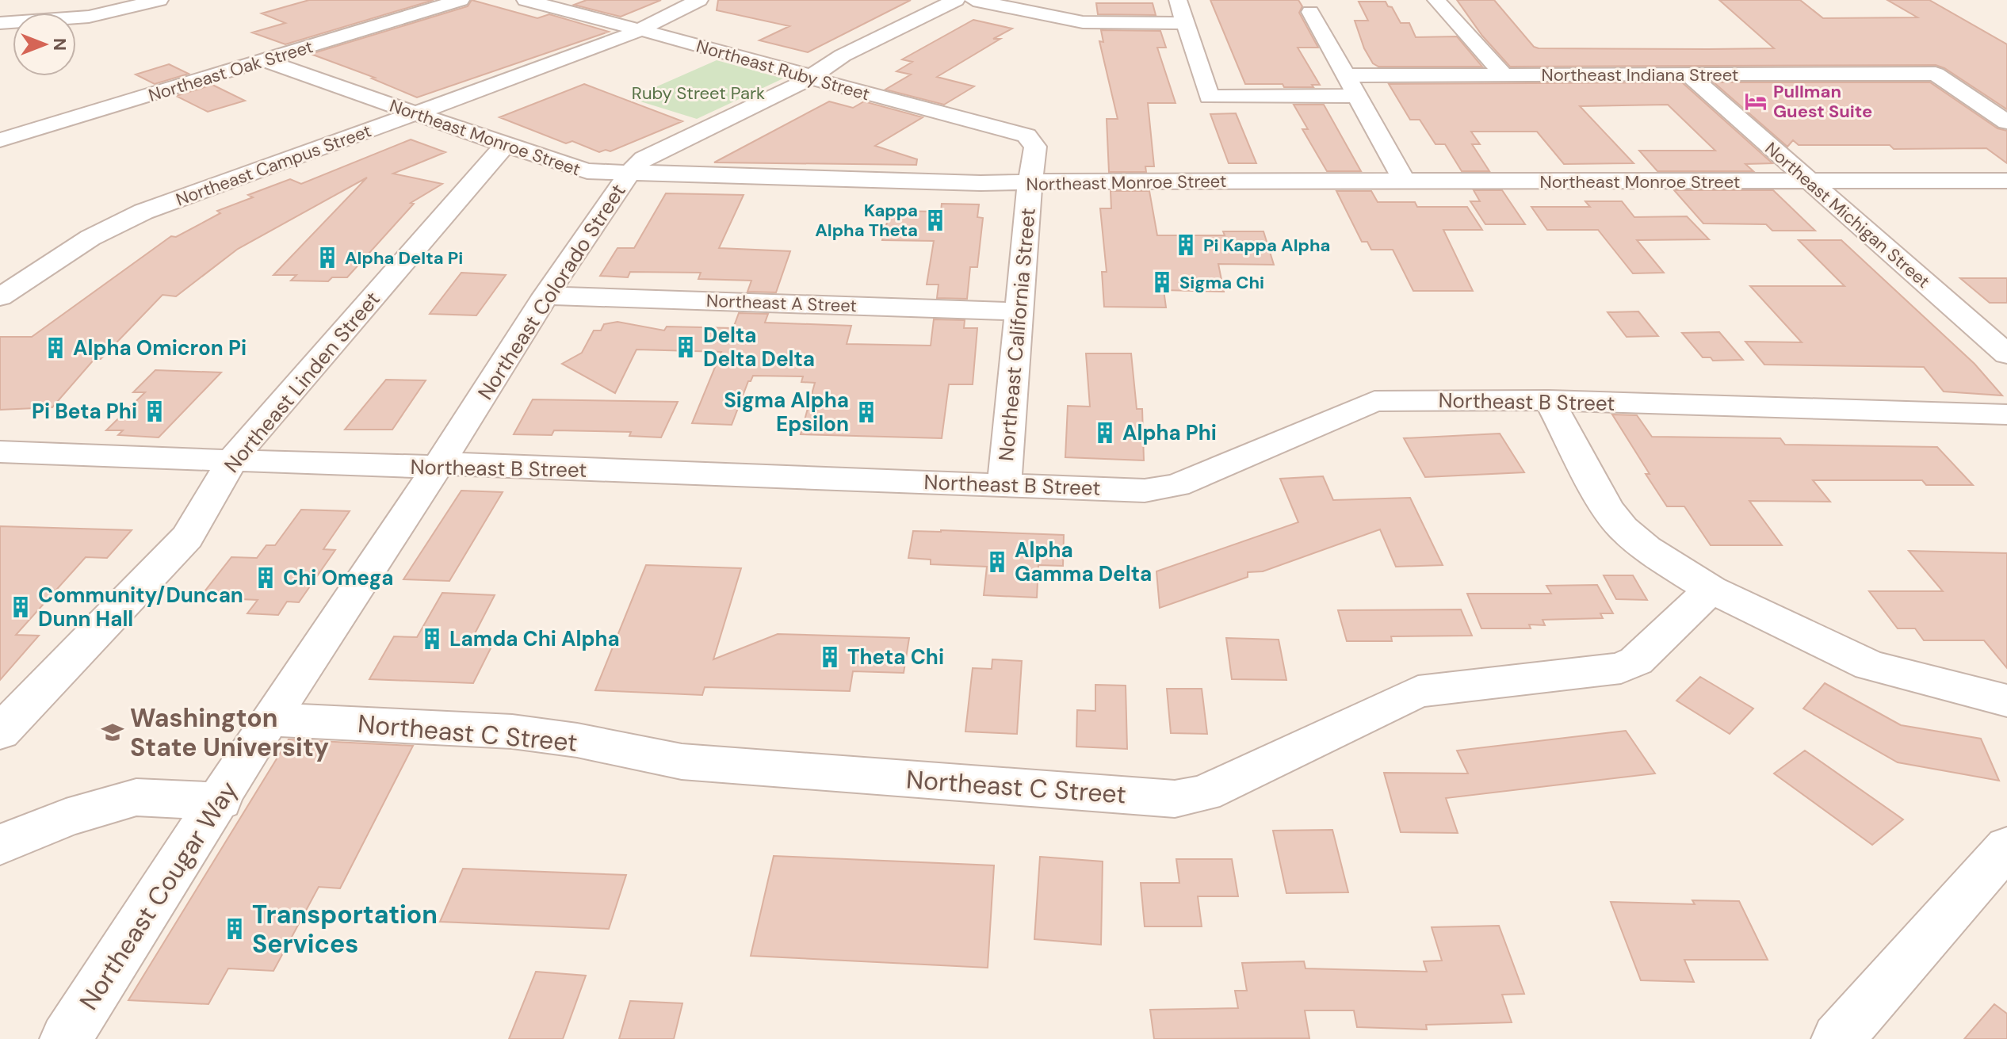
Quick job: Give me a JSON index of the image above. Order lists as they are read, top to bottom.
{
  "streets": {
    "street": [
      "Northeast Ruby Street",
      "Northeast Oak Street",
      "Northeast Indiana Street",
      "Northeast Monroe Street",
      "Northeast Campus Street",
      "Northeast Michigan Street",
      "Northeast Colorado Street",
      "Northeast A Street",
      "Northeast California Street",
      "Northeast Linden Street",
      "Northeast B Street",
      "Northeast C Street",
      "Northeast Cougar Way"
    ]
  },
  "crossings": [
    ["Northeast Ruby Street", "Northeast Campus Street"],
    ["Northeast Ruby Street", "Northeast Colorado Street"],
    ["Northeast Ruby Street", "Northeast California Street"],
    ["Northeast Oak Street", "Northeast Monroe Street"],
    ["Northeast Indiana Street", "Northeast Michigan Street"],
    ["Northeast Monroe Street", "Northeast Campus Street"],
    ["Northeast Monroe Street", "Northeast Michigan Street"],
    ["Northeast Monroe Street", "Northeast Colorado Street"],
    ["Northeast Monroe Street", "Northeast California Street"],
    ["Northeast Monroe Street", "Northeast Linden Street"],
    ["Northeast Colorado Street", "Northeast A Street"],
    ["Northeast Colorado Street", "Northeast B Street"],
    ["Northeast Colorado Street", "Northeast C Street"],
    ["Northeast Colorado Street", "Northeast Cougar Way"],
    ["Northeast A Street", "Northeast California Street"],
    ["Northeast California Street", "Northeast B Street"],
    ["Northeast Linden Street", "Northeast B Street"],
    ["Northeast C Street", "Northeast Cougar Way"]
  ],
  "parks": ["Ruby Street Park"],
  "places": {
    "hotel": ["Pullman Guest Suite"],
    "building": [
      "Kappa Alpha Theta",
      "Pi Kappa Alpha",
      "Alpha Delta Pi",
      "Sigma Chi",
      "Delta Delta Delta",
      "Alpha Omicron Pi",
      "Pi Beta Phi",
      "Sigma Alpha Epsilon",
      "Alpha Phi",
      "Alpha Gamma Delta",
      "Chi Omega",
      "Community/Duncan Dunn Hall",
      "Lamda Chi Alpha",
      "Theta Chi",
      "Transportation Services"
    ],
    "school or university": ["Washington State University"]
  },
  "north": "right"
}
